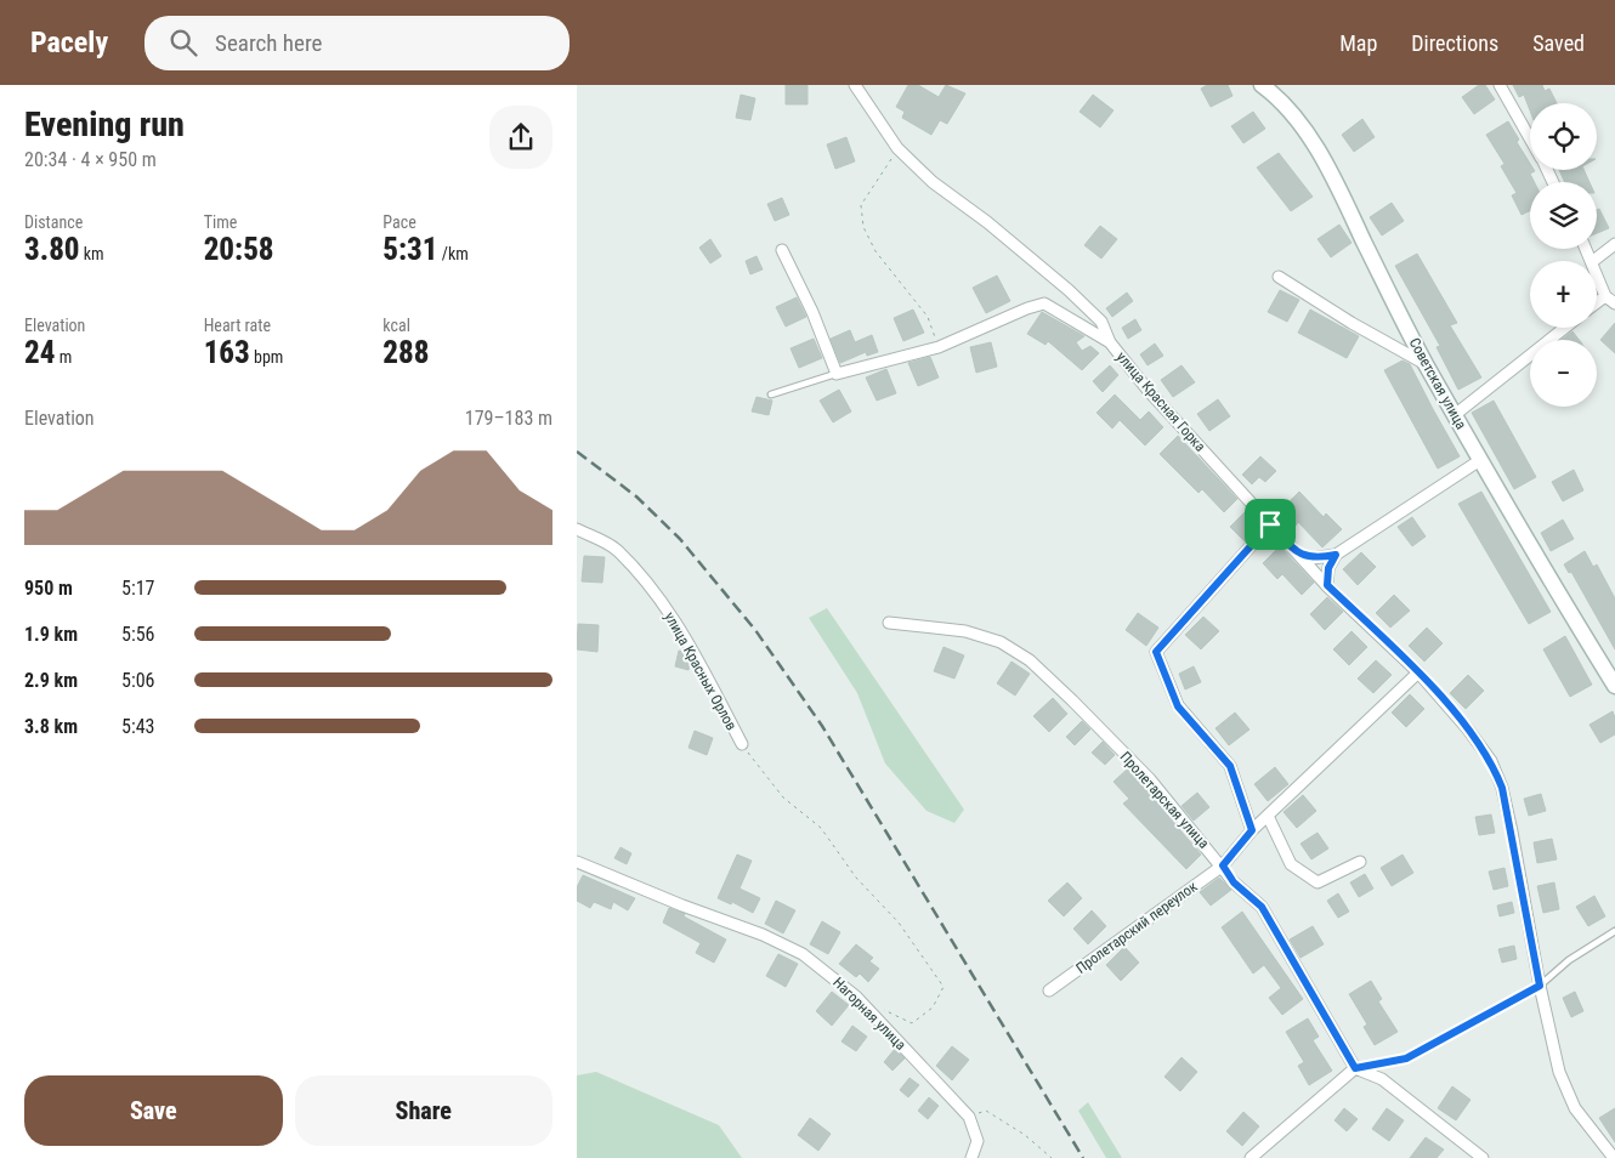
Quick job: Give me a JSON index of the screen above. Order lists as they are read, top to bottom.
{
  "streets": {
    "main road": ["Советская улица"],
    "street": [
      "улица Красная Горка",
      "улица Красных Орлов",
      "Пролетарская улица",
      "Пролетарский переулок",
      "Нагорная улица"
    ]
  },
  "crossings": [
    ["улица Красная Горка", "Пролетарский переулок"],
    ["Пролетарская улица", "Пролетарский переулок"]
  ],
  "page": {
    "header": "Pacely",
    "search": "Search here",
    "nav": ["Map", "Directions", "Saved"],
    "heading": ["Evening run", "20:34 · 4 × 950 m"],
    "map_buttons": ["+", "−"],
    "stats": [
      ["Distance", "3.80 km"],
      ["Time", "20:58"],
      ["Pace", "5:31 /km"],
      ["Elevation", "24 m"],
      ["Heart rate", "163 bpm"],
      ["kcal", "288"]
    ],
    "chart": ["Elevation", "179–183 m"],
    "list": [
      {
        "name": "950 m",
        "note": "5:17"
      },
      {
        "name": "1.9 km",
        "note": "5:56"
      },
      {
        "name": "2.9 km",
        "note": "5:06"
      },
      {
        "name": "3.8 km",
        "note": "5:43"
      }
    ],
    "buttons": ["Save", "Share"]
  }
}
